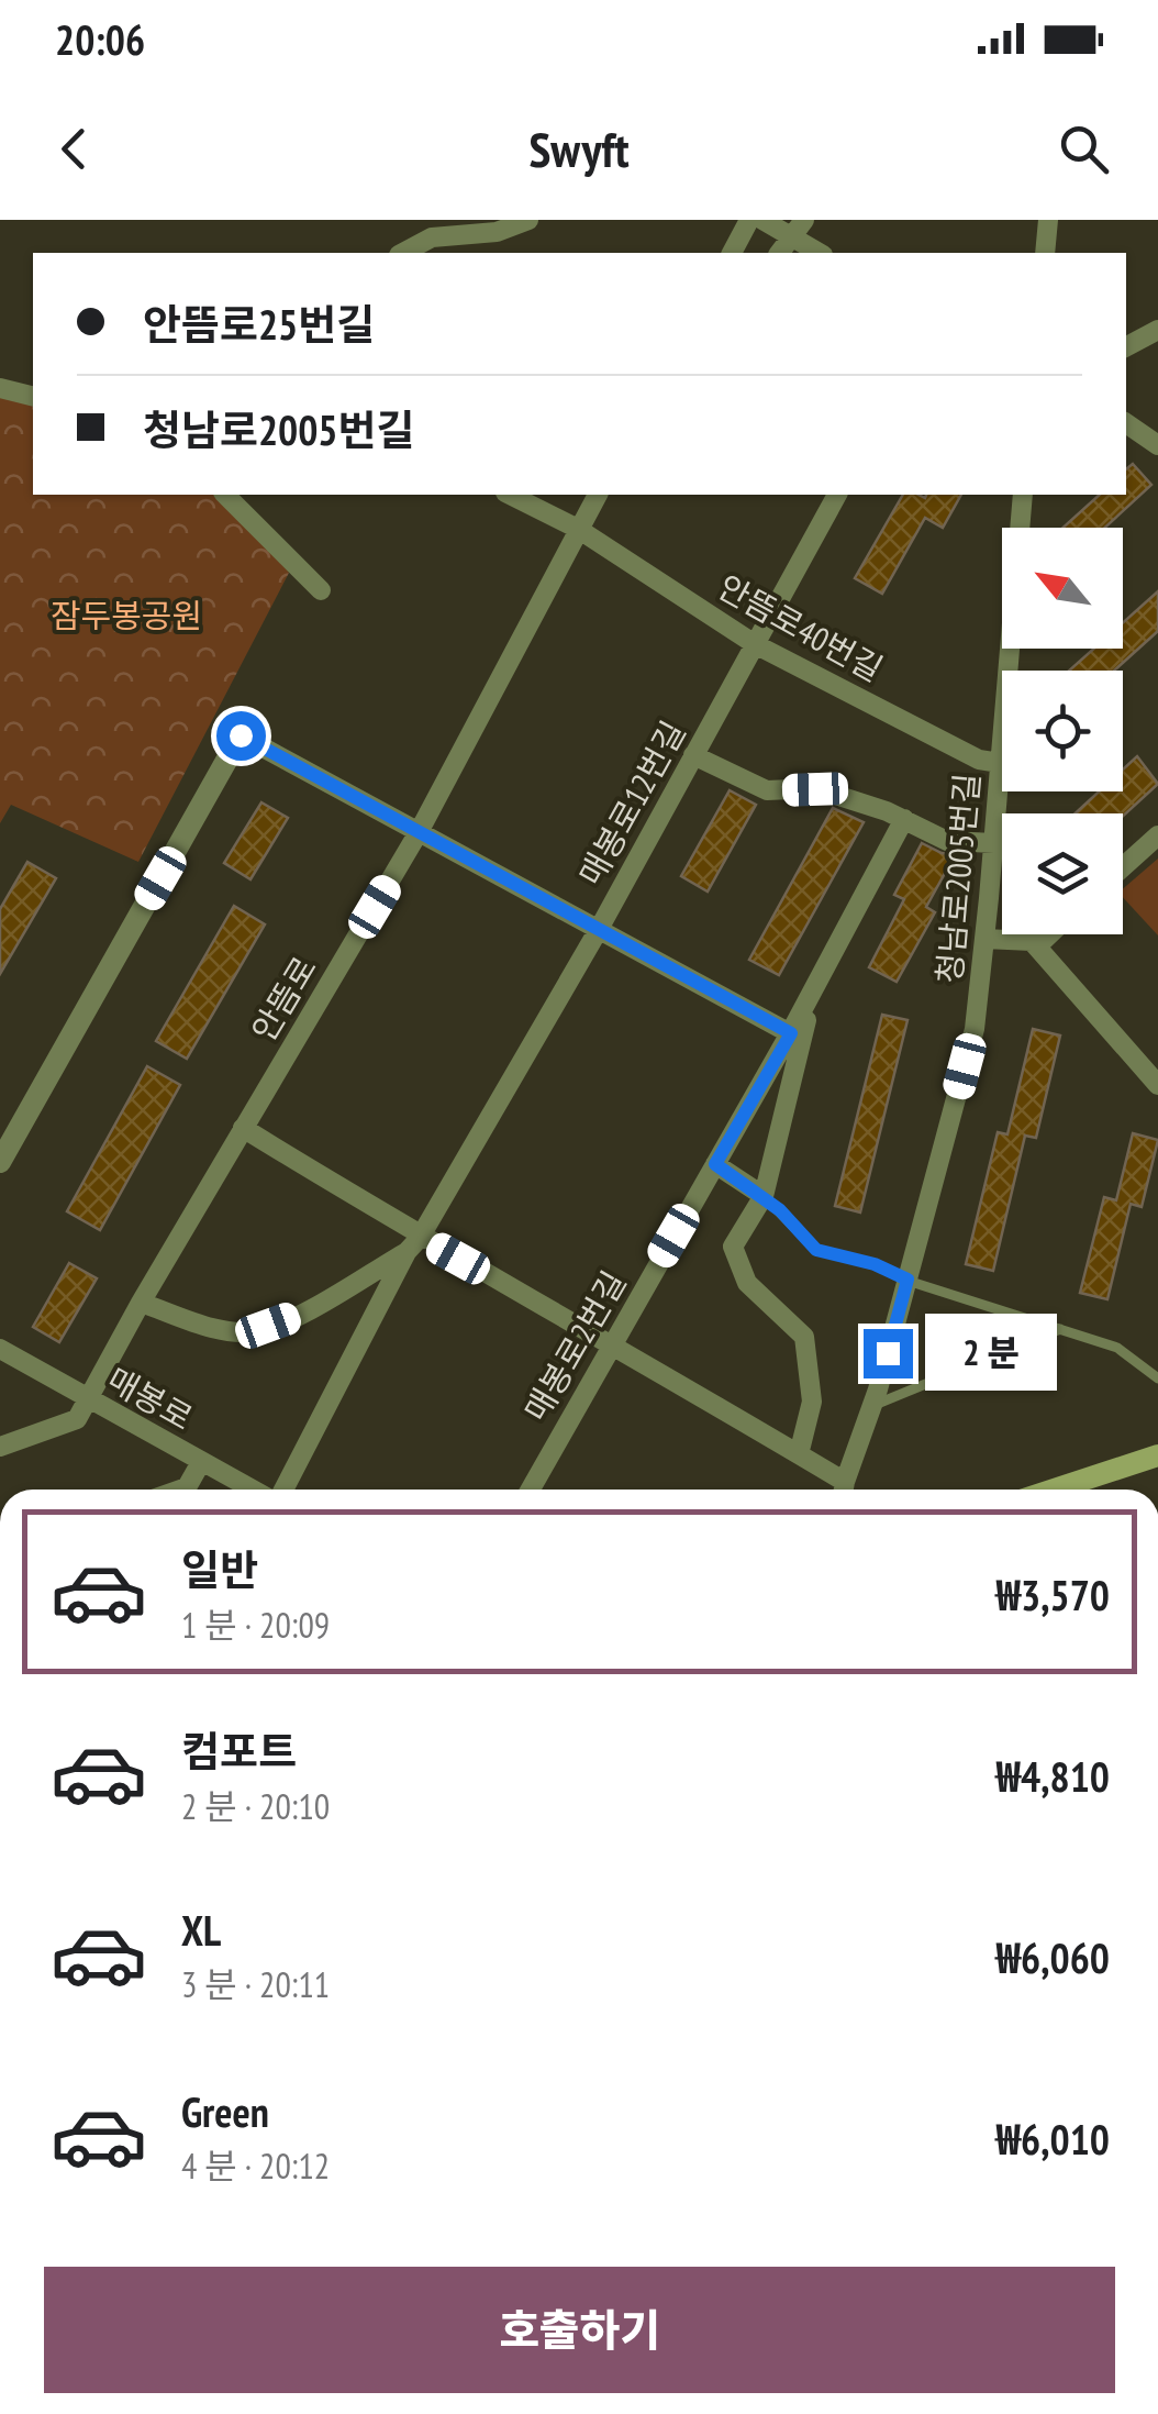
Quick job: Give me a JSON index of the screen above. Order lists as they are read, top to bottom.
{
  "streets": {
    "street": [
      "안뜸로40번길",
      "매봉로12번길",
      "청남로2005번길",
      "안뜸로",
      "매봉로2번길",
      "매봉로"
    ]
  },
  "crossings": [
    ["안뜸로40번길", "매봉로12번길"],
    ["안뜸로40번길", "청남로2005번길"],
    ["안뜸로40번길", "안뜸로"],
    ["매봉로12번길", "안뜸로"],
    ["안뜸로", "매봉로"]
  ],
  "parks": ["잠두봉공원"],
  "north": "top left",
  "page": {
    "status": "20:06",
    "header": "Swyft",
    "banner": ["안뜸로25번길", "청남로2005번길"],
    "bubble": "2 분",
    "list": [
      {
        "name": "일반",
        "note": "1 분 · 20:09",
        "value": "₩3,570"
      },
      {
        "name": "컴포트",
        "note": "2 분 · 20:10",
        "value": "₩4,810"
      },
      {
        "name": "XL",
        "note": "3 분 · 20:11",
        "value": "₩6,060"
      },
      {
        "name": "Green",
        "note": "4 분 · 20:12",
        "value": "₩6,010"
      }
    ],
    "buttons": "호출하기"
  }
}
